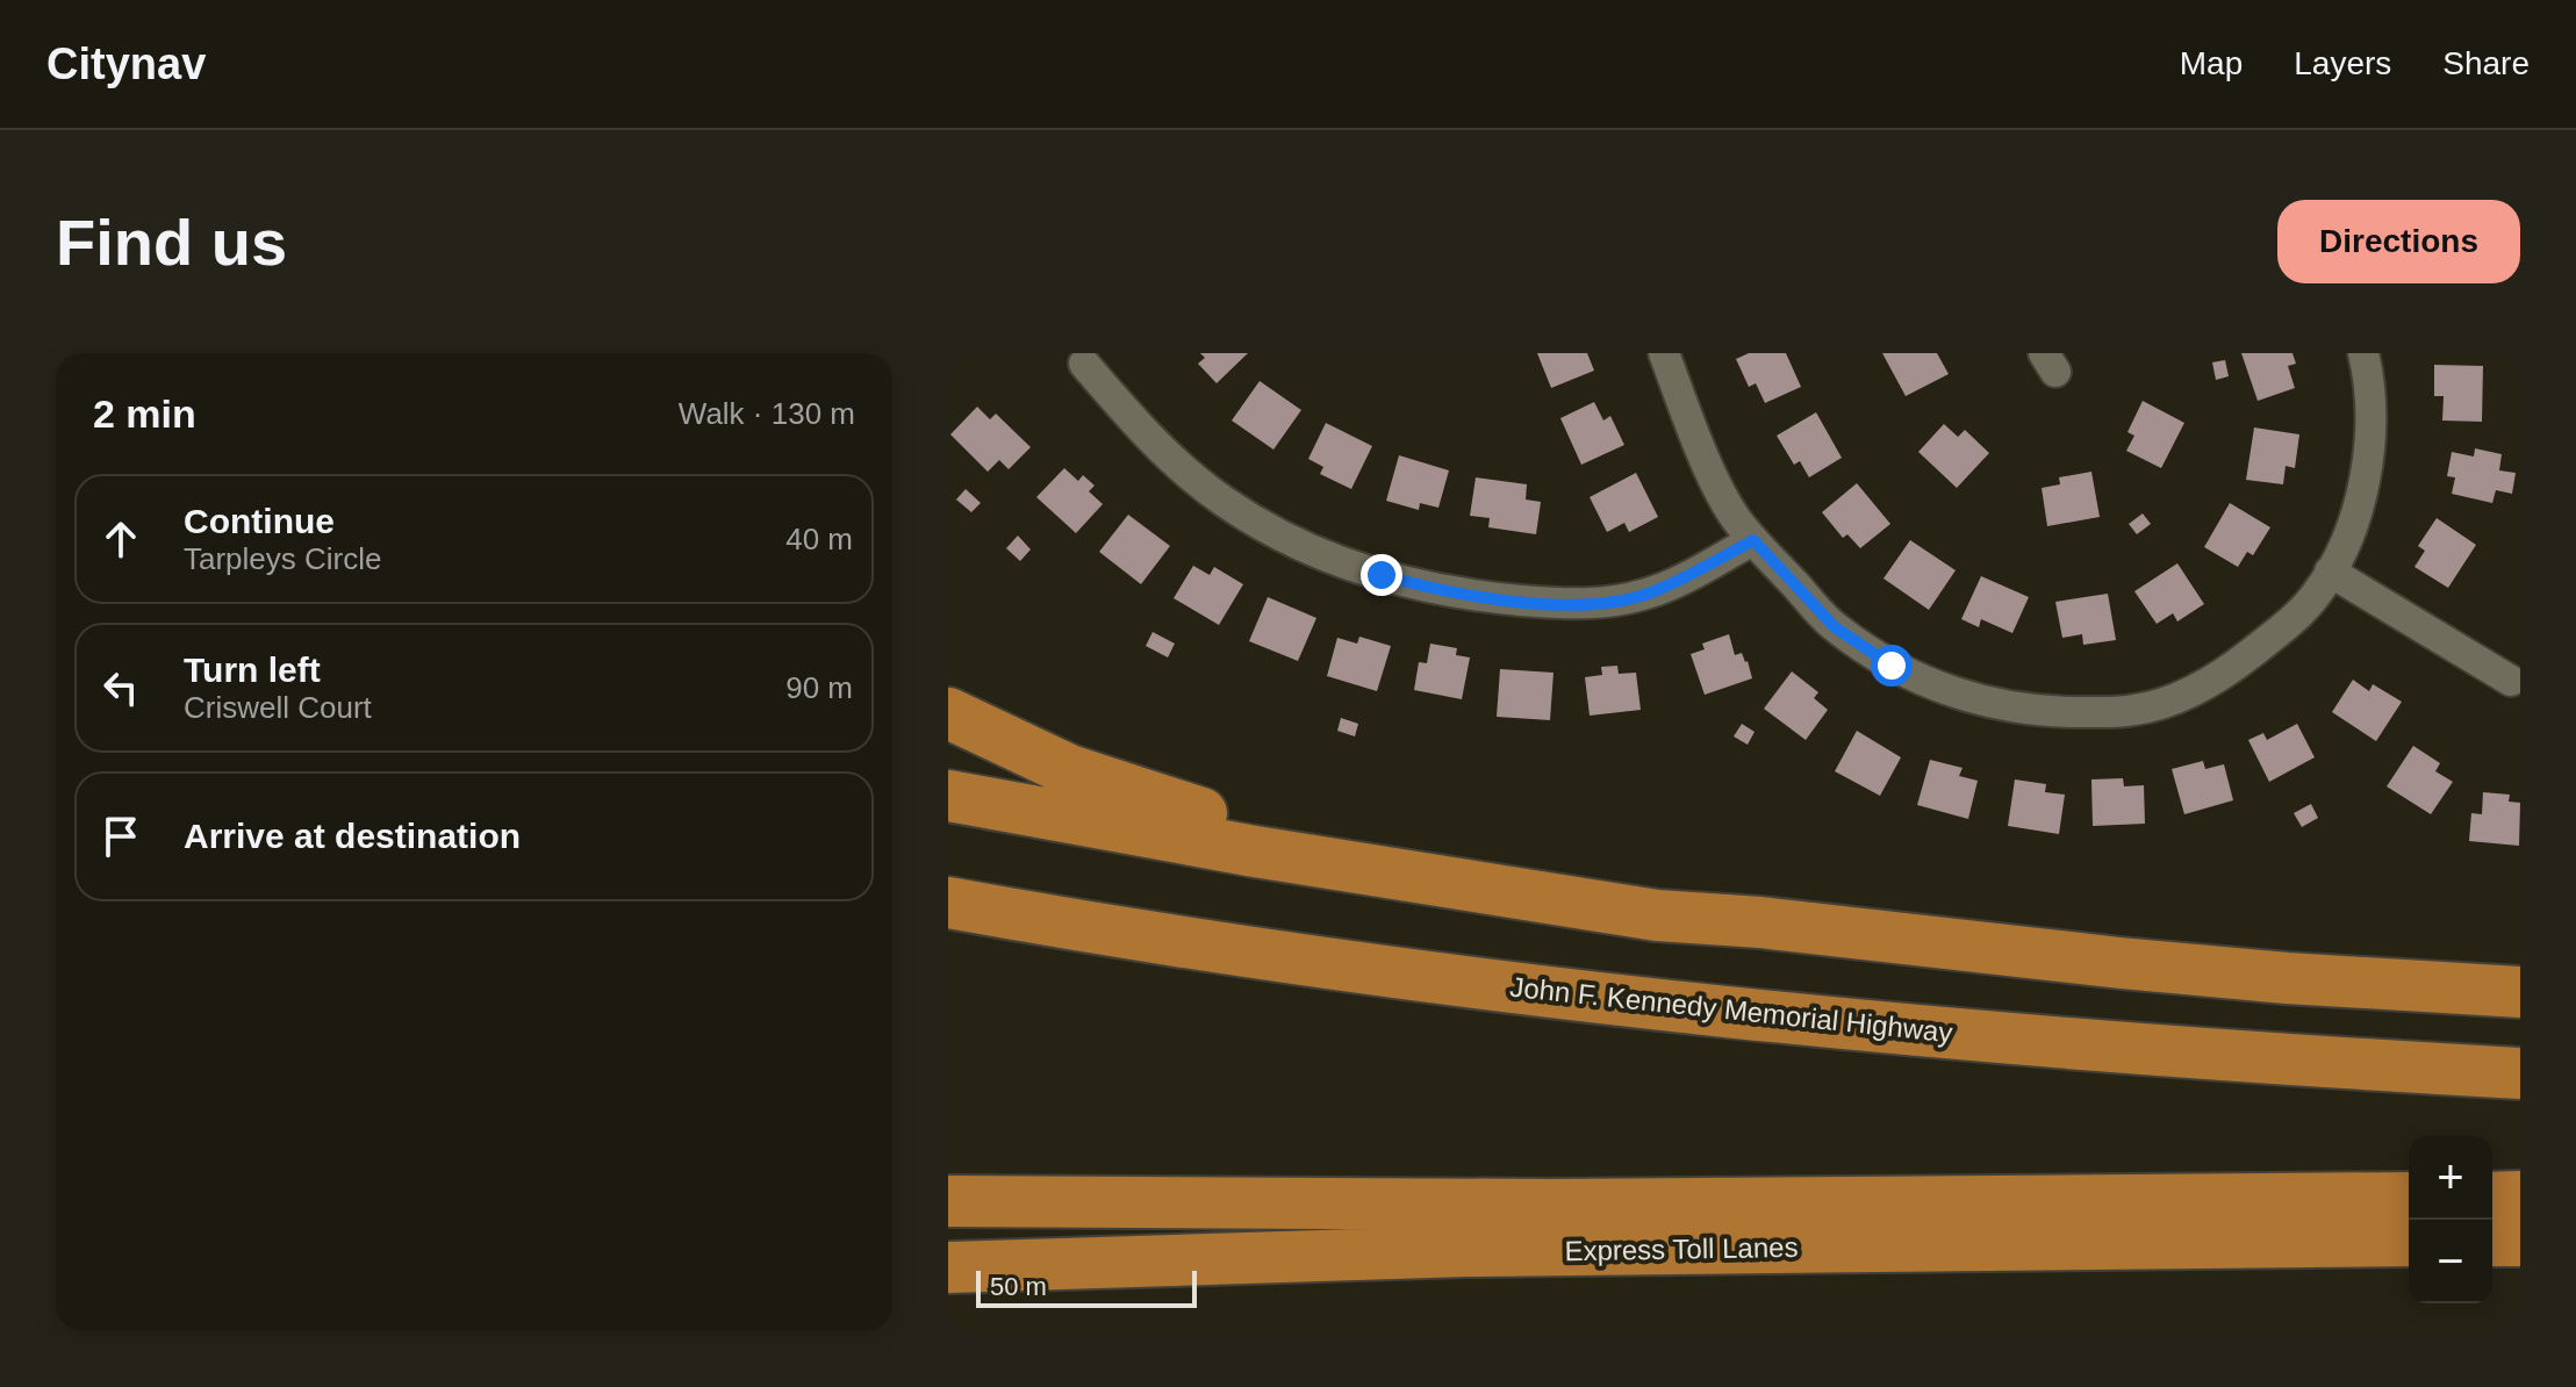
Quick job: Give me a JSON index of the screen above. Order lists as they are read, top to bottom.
{
  "streets": {
    "highway": ["John F. Kennedy Memorial Highway", "Express Toll Lanes"]
  },
  "scale_bar": "50 m",
  "page": {
    "header": "Citynav",
    "nav": ["Map", "Layers", "Share"],
    "buttons": "Directions",
    "title": "Find us",
    "heading": ["2 min", "Walk · 130 m"],
    "list": [
      ["Continue", "Tarpleys Circle", "40 m"],
      ["Turn left", "Criswell Court", "90 m"],
      "Arrive at destination"
    ],
    "map_buttons": ["+", "−"],
    "scale": "50 m"
  }
}
